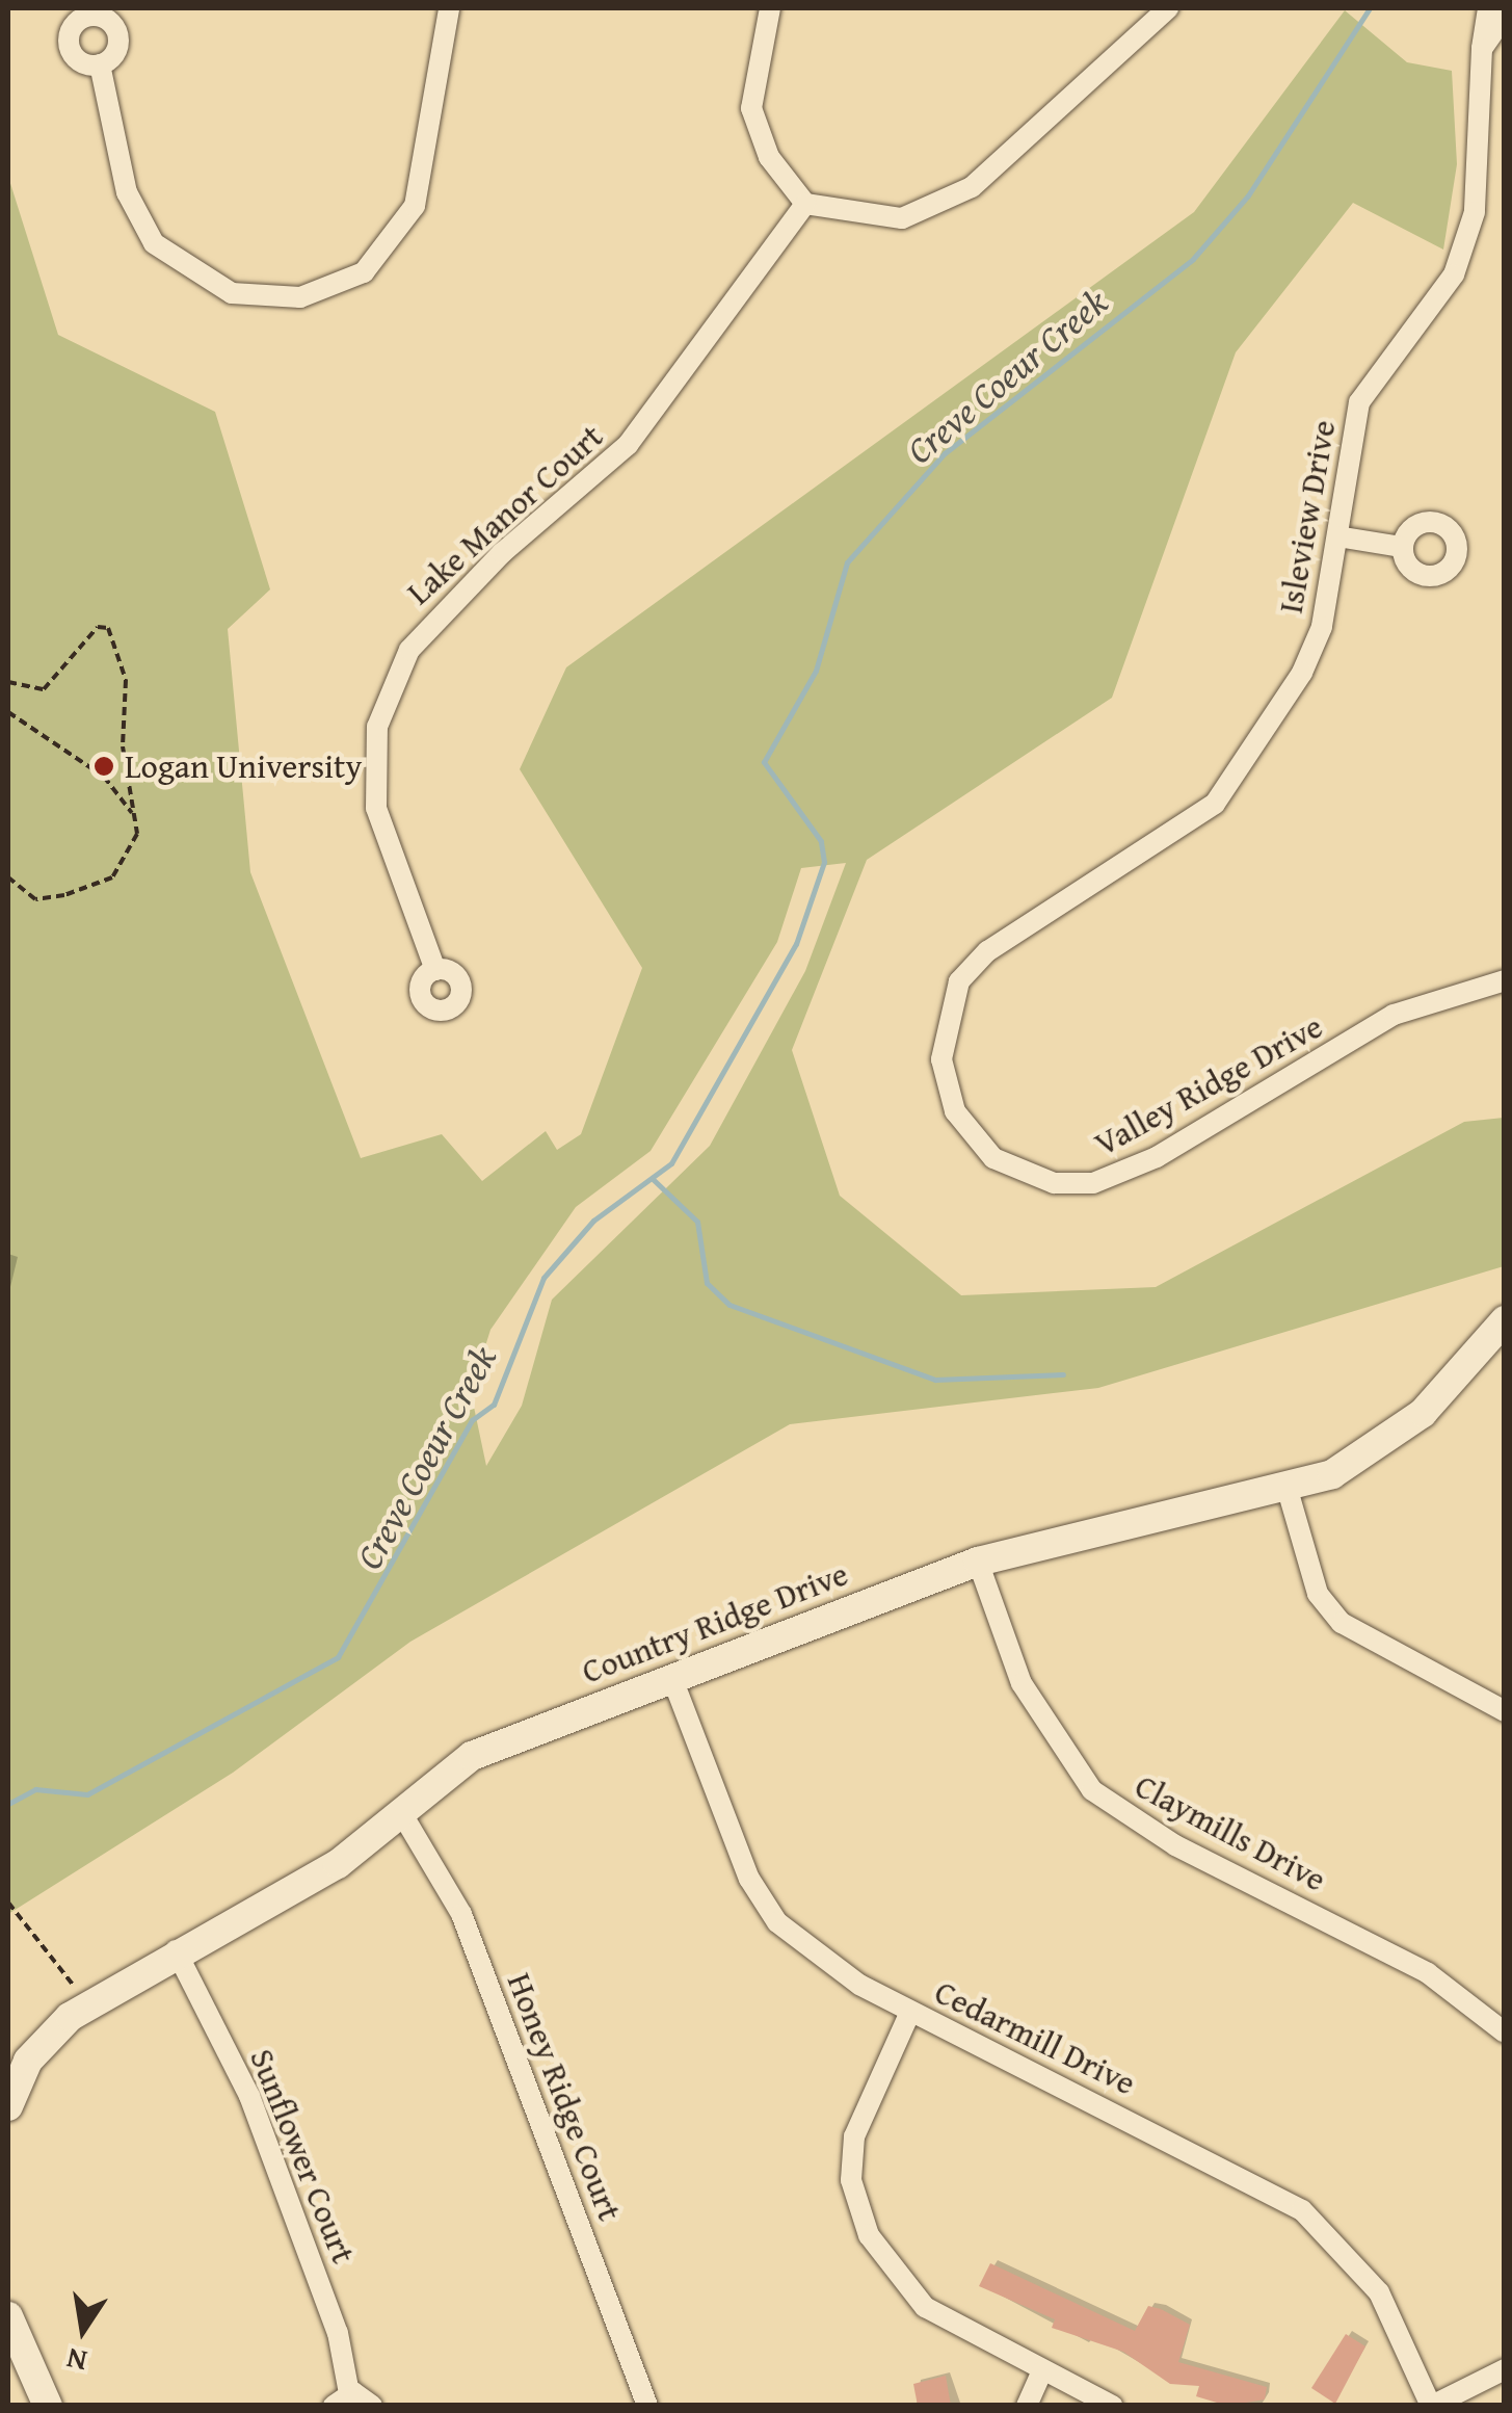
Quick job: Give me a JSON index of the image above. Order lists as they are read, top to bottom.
{
  "streets": {
    "street": [
      "Lake Manor Court",
      "Isleview Drive",
      "Valley Ridge Drive",
      "Country Ridge Drive",
      "Claymills Drive",
      "Cedarmill Drive",
      "Honey Ridge Court",
      "Sunflower Court"
    ]
  },
  "crossings": [
    ["Isleview Drive", "Valley Ridge Drive"],
    ["Country Ridge Drive", "Claymills Drive"],
    ["Country Ridge Drive", "Cedarmill Drive"],
    ["Country Ridge Drive", "Honey Ridge Court"],
    ["Country Ridge Drive", "Sunflower Court"]
  ],
  "water": ["Creve Coeur Creek"],
  "places": ["Logan University"],
  "north": "bottom"
}
